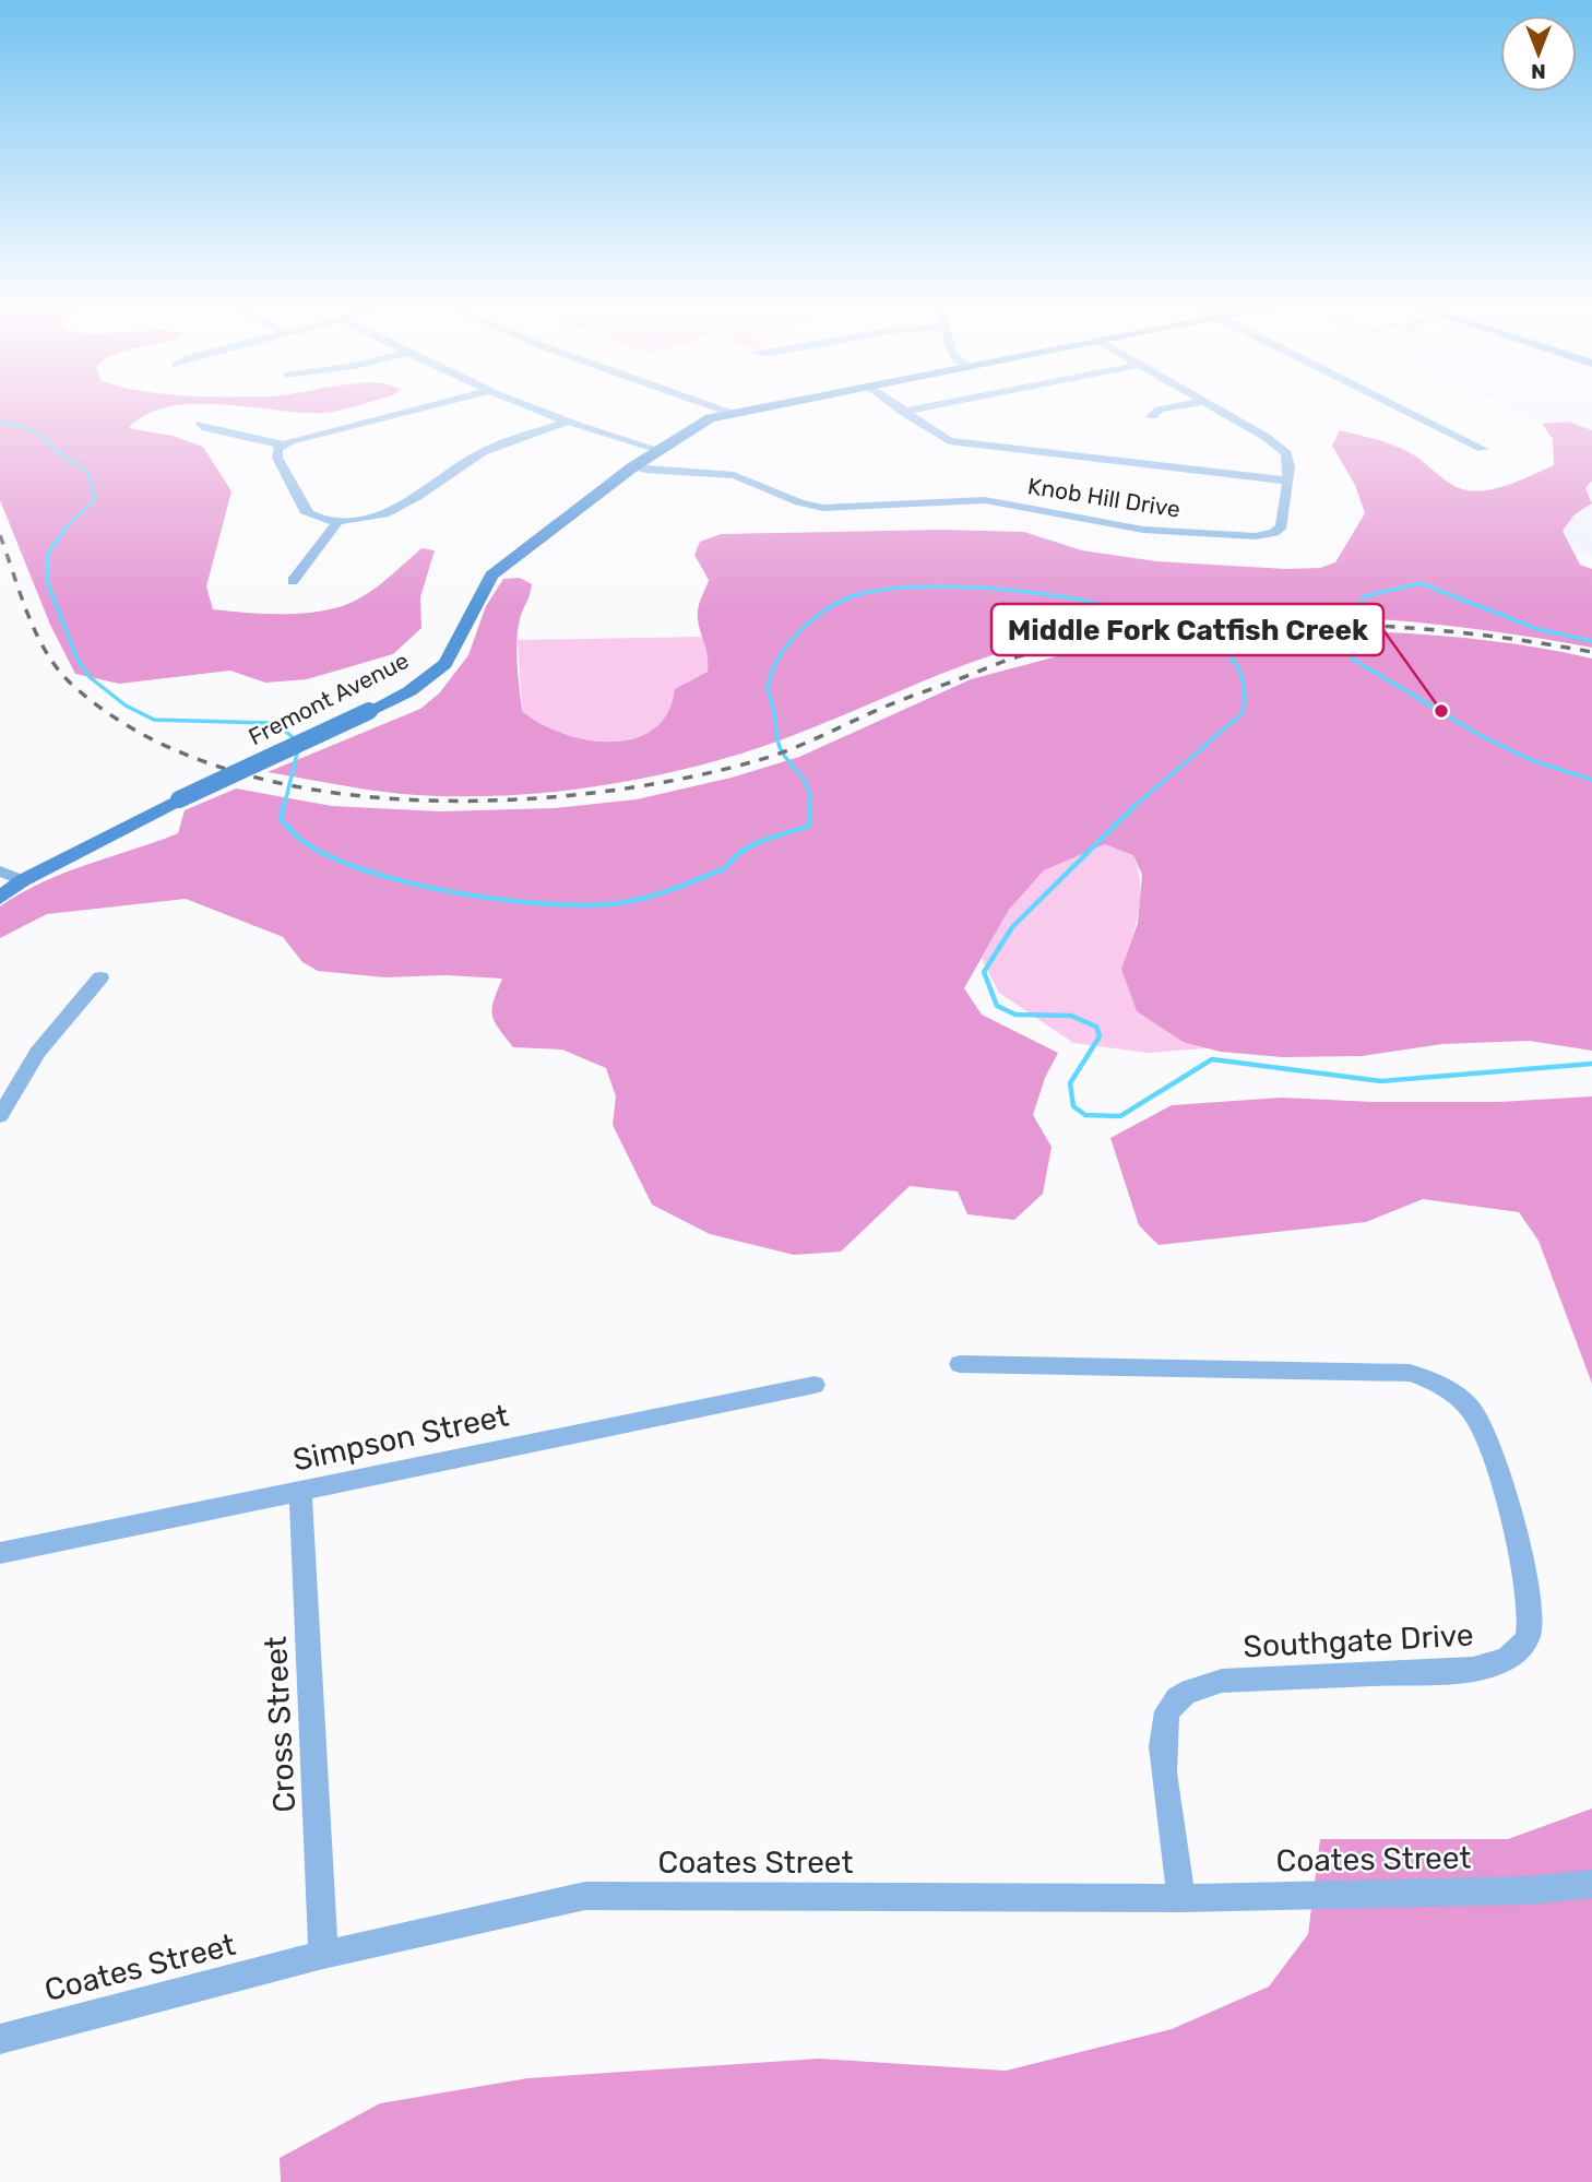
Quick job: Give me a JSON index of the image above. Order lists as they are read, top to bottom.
{
  "streets": {
    "main road": ["Fremont Avenue"],
    "street": [
      "Knob Hill Drive",
      "Simpson Street",
      "Southgate Drive",
      "Cross Street",
      "Coates Street"
    ]
  },
  "crossings": [
    ["Knob Hill Drive", "Fremont Avenue"],
    ["Simpson Street", "Cross Street"],
    ["Southgate Drive", "Coates Street"],
    ["Cross Street", "Coates Street"]
  ],
  "places": ["Middle Fork Catfish Creek"],
  "north": "bottom"
}
